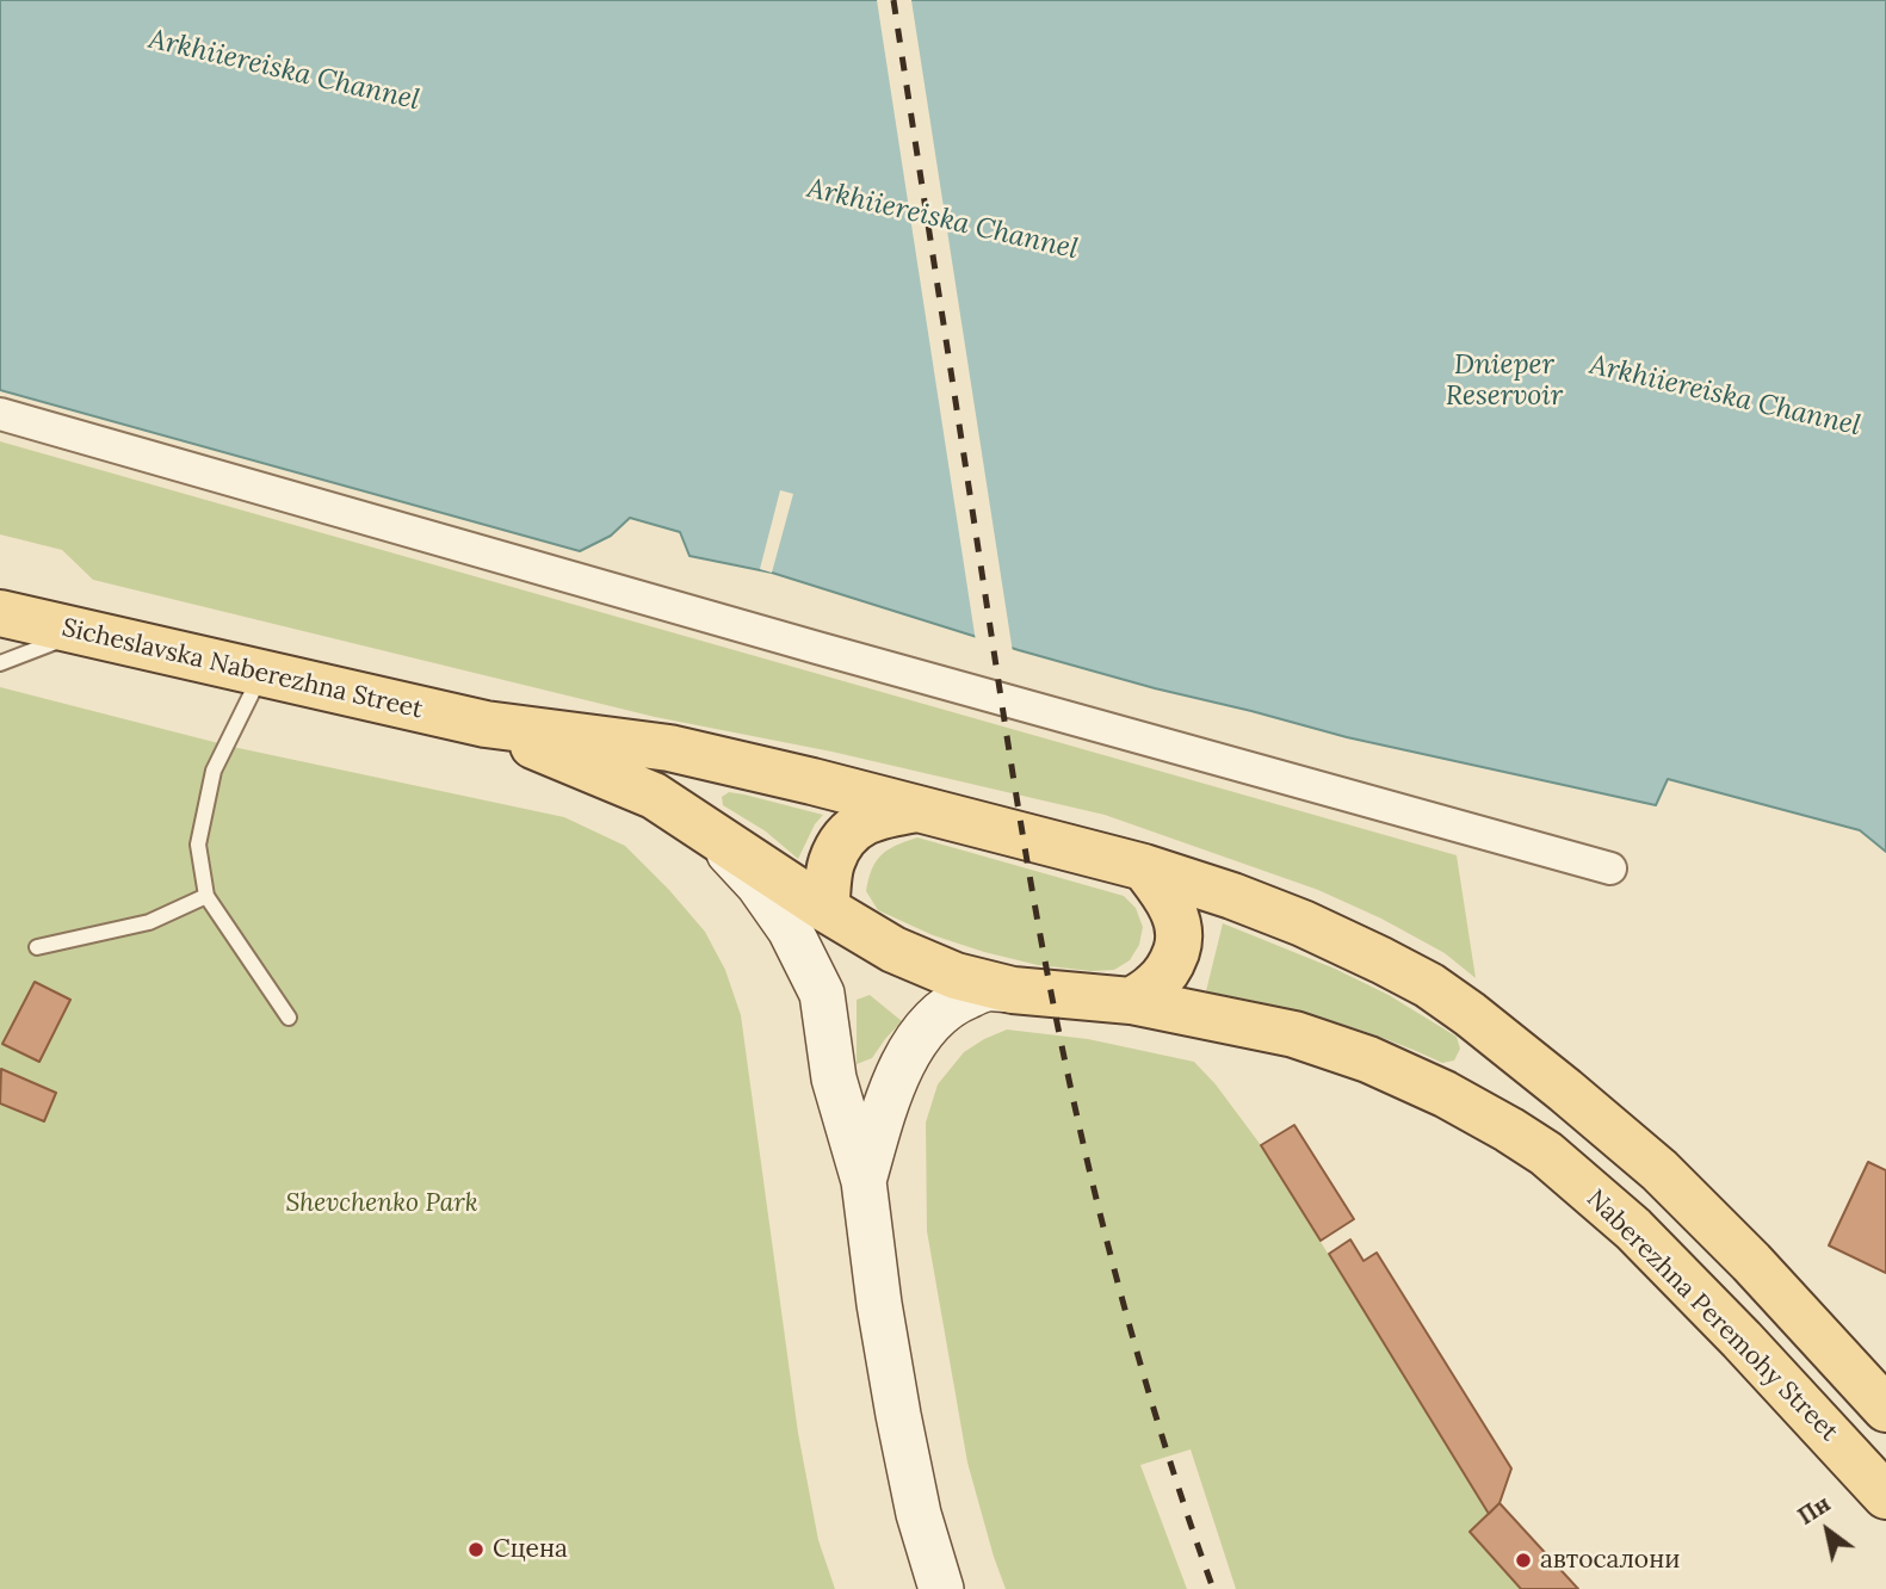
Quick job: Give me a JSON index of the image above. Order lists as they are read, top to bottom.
{
  "streets": {
    "main road": ["Sicheslavska Naberezhna Street", "Naberezhna Peremohy Street"]
  },
  "crossings": [
    ["Sicheslavska Naberezhna Street", "Naberezhna Peremohy Street"]
  ],
  "water": ["Arkhiiereiska Channel", "Dnieper Reservoir"],
  "parks": ["Shevchenko Park"],
  "places": ["Сцена", "автосалони"],
  "north": "top left"
}
